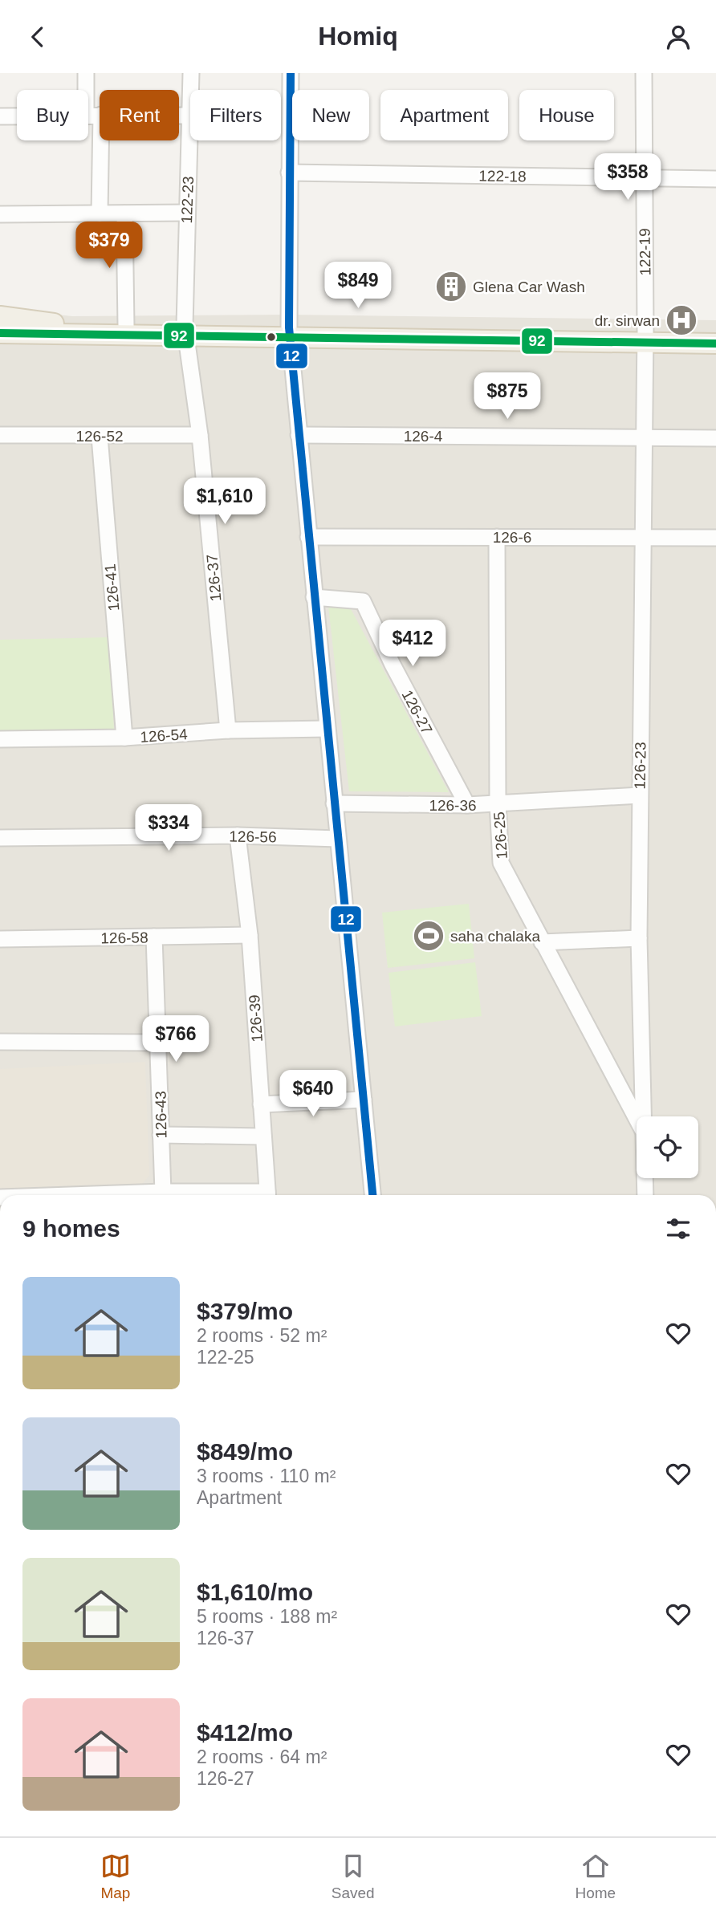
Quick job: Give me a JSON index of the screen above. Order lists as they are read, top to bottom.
{
  "streets": {
    "street": [
      "122-18",
      "122-23",
      "122-19",
      "126-52",
      "126-4",
      "126-6",
      "126-37",
      "126-41",
      "126-27",
      "126-54",
      "126-23",
      "126-36",
      "126-25",
      "126-56",
      "126-58",
      "126-39",
      "126-43"
    ]
  },
  "crossings": [
    ["122-18", "122-19"],
    ["122-23", "126-37"],
    ["122-19", "126-23"],
    ["126-52", "126-37"],
    ["126-52", "126-41"],
    ["126-4", "126-23"],
    ["126-6", "126-23"],
    ["126-6", "126-25"],
    ["126-37", "126-54"],
    ["126-41", "126-54"],
    ["126-27", "126-36"],
    ["126-23", "126-36"],
    ["126-36", "126-25"],
    ["126-56", "126-39"],
    ["126-58", "126-39"],
    ["126-58", "126-43"]
  ],
  "places": {
    "building": ["Glena Car Wash"],
    "hospital": ["dr. sirwan"],
    "sports": ["saha chalaka"]
  },
  "lines": ["transit line 12", "transit line 92"],
  "page": {
    "header": "Homiq",
    "chip": [
      "Buy",
      "Rent",
      "Filters",
      "New",
      "Apartment",
      "House"
    ],
    "price": [
      "$358",
      "$379",
      "$849",
      "$875",
      "$1,610",
      "$412",
      "$334",
      "$766",
      "$640"
    ],
    "heading": "9 homes",
    "list": [
      {
        "name": "$379/mo",
        "note": "2 rooms · 52 m² · 122-25"
      },
      {
        "name": "$849/mo",
        "note": "3 rooms · 110 m² · Apartment"
      },
      {
        "name": "$1,610/mo",
        "note": "5 rooms · 188 m² · 126-37"
      },
      {
        "name": "$412/mo",
        "note": "2 rooms · 64 m² · 126-27"
      }
    ],
    "tabs": ["Map", "Saved", "Home"]
  }
}
